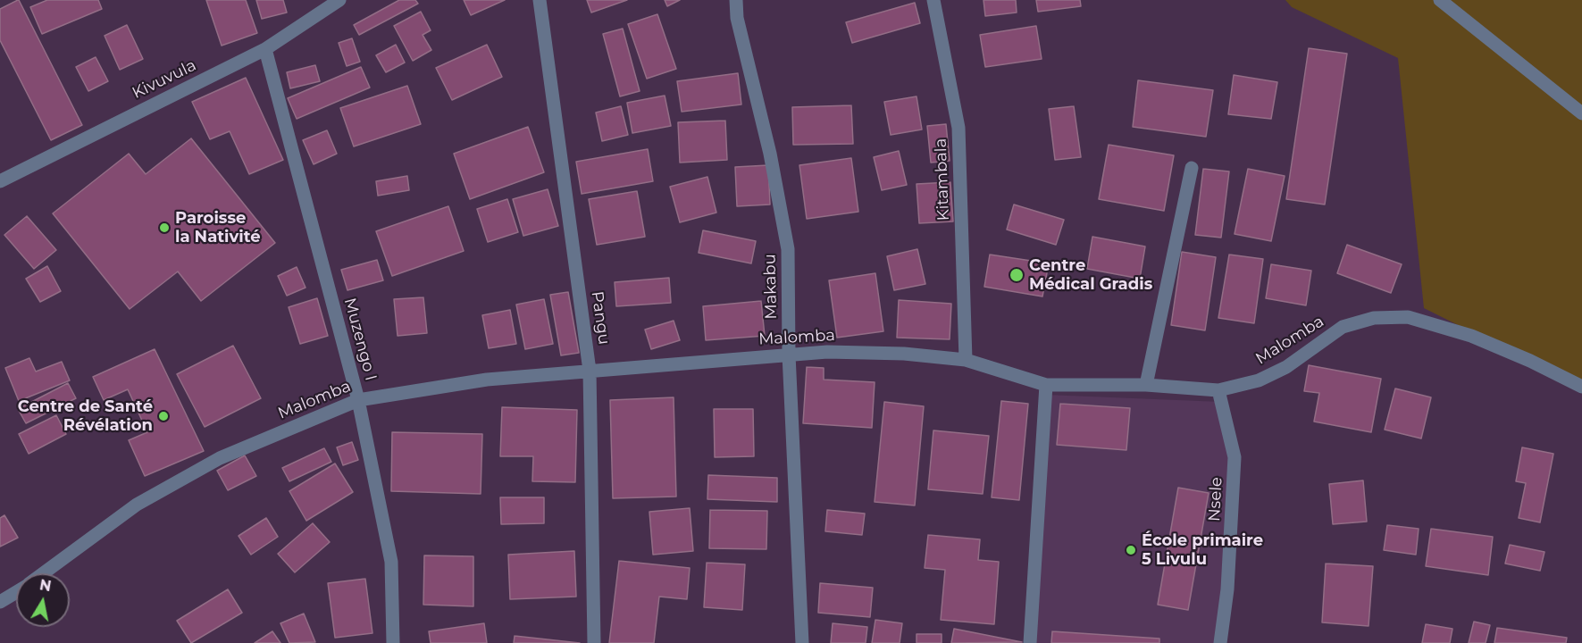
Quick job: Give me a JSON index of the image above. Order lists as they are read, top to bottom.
{
  "streets": {
    "street": [
      "Kivuvula",
      "Kitambala",
      "Makabu",
      "Pangu",
      "Malomba",
      "Muzengo I",
      "Nsele"
    ]
  },
  "crossings": [
    ["Kivuvula", "Muzengo I"],
    ["Kitambala", "Malomba"],
    ["Makabu", "Malomba"],
    ["Pangu", "Malomba"],
    ["Malomba", "Muzengo I"],
    ["Malomba", "Nsele"]
  ],
  "places": [
    "Paroisse la Nativité",
    "Centre Médical Gradis",
    "Centre de Santé Révélation",
    "École primaire 5 Livulu"
  ],
  "north": "top"
}
